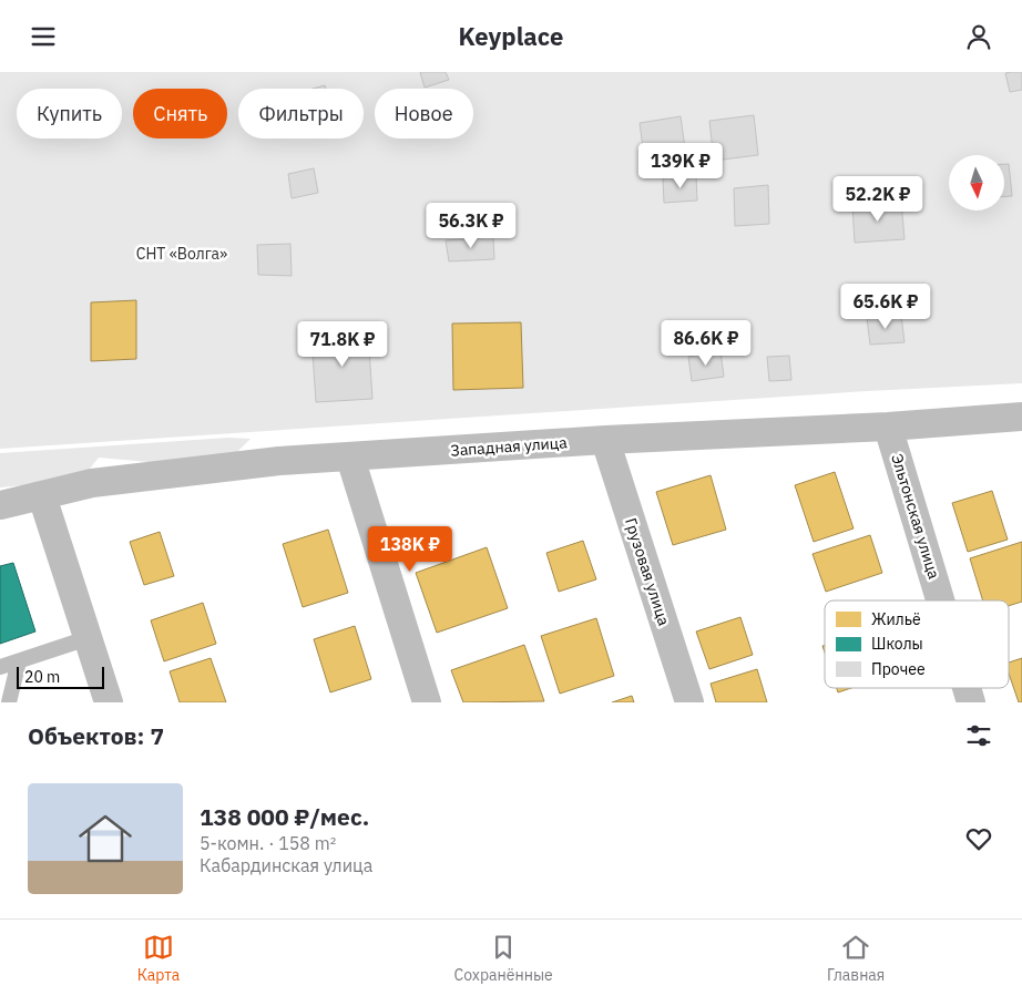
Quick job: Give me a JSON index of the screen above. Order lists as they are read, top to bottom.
{
  "streets": {
    "street": ["Западная улица", "Эльтонская улица", "Грузовая улица"]
  },
  "crossings": [
    ["Западная улица", "Эльтонская улица"],
    ["Западная улица", "Грузовая улица"]
  ],
  "parks": ["СНТ «Волга»"],
  "legend": ["Жильё", "Школы", "Прочее"],
  "scale_bar": "20 m",
  "north": "bottom",
  "page": {
    "header": "Keyplace",
    "chip": [
      "Купить",
      "Снять",
      "Фильтры",
      "Новое"
    ],
    "price": [
      "139K ₽",
      "52.2K ₽",
      "56.3K ₽",
      "65.6K ₽",
      "86.6K ₽",
      "71.8K ₽",
      "138K ₽"
    ],
    "scale": "20 m",
    "heading": "Объектов: 7",
    "list": [
      {
        "name": "138 000 ₽/мес.",
        "note": "5-комн. · 158 m² · Кабардинская улица"
      }
    ],
    "tabs": ["Карта", "Сохранённые", "Главная"]
  }
}
